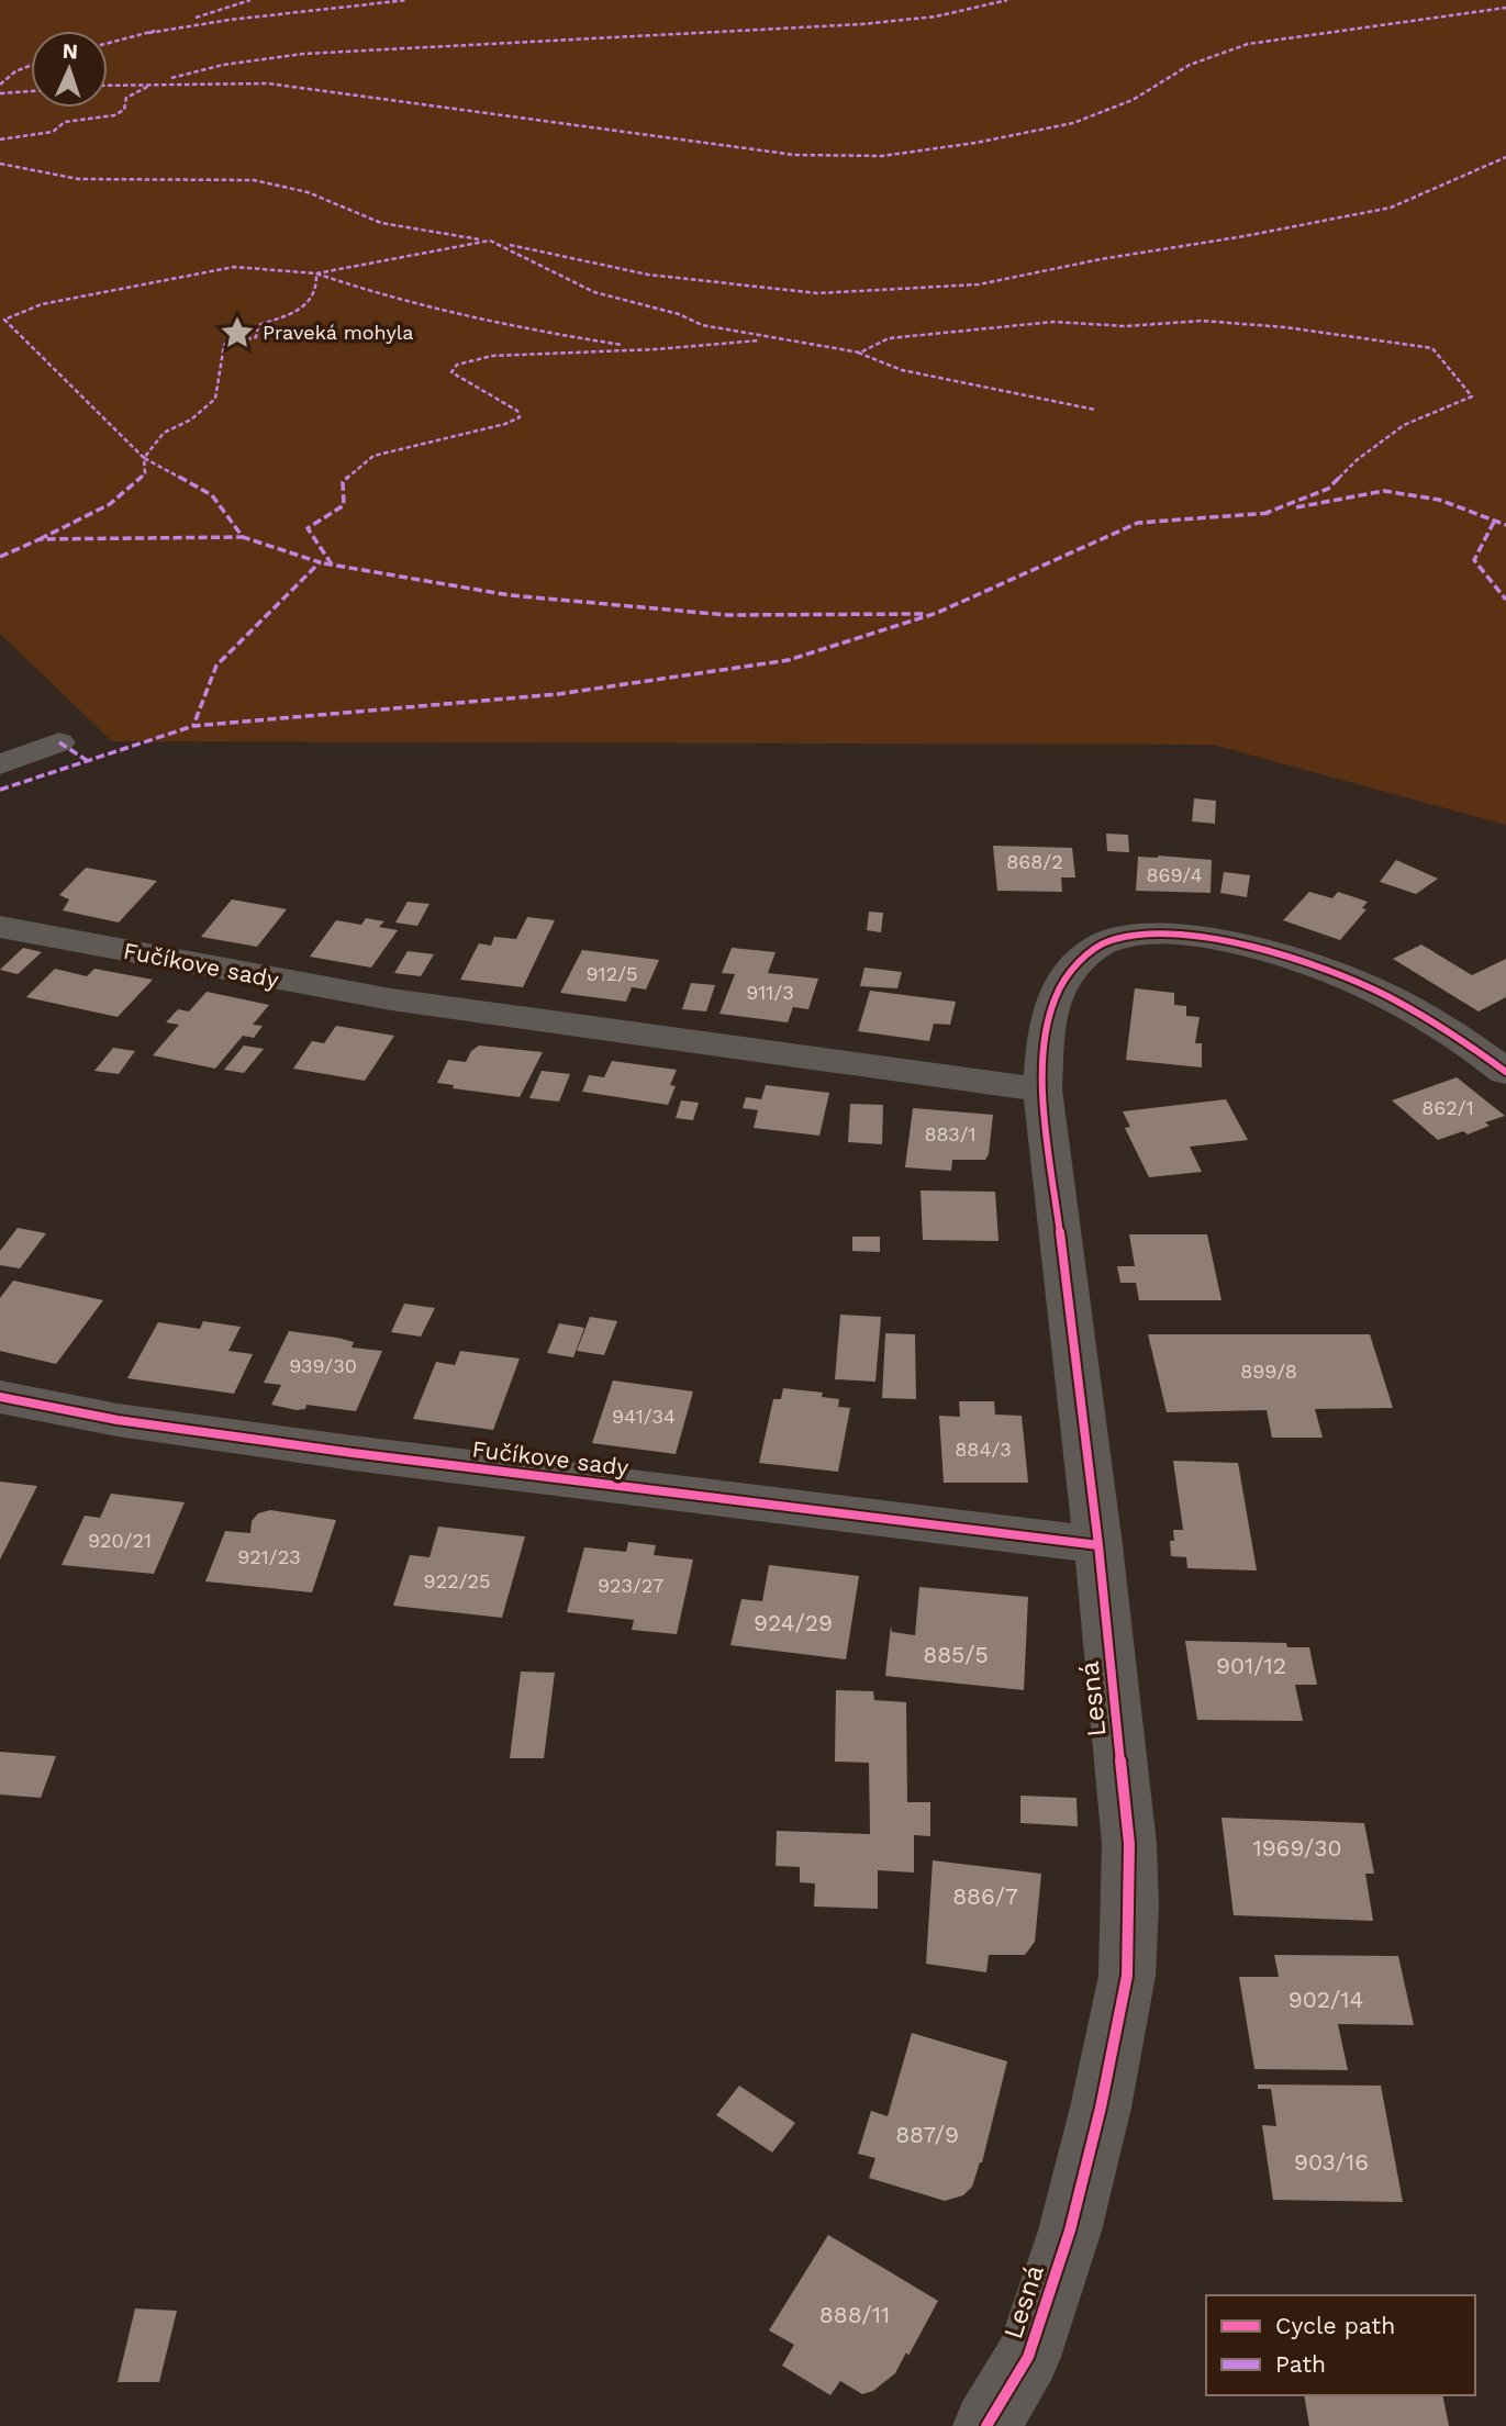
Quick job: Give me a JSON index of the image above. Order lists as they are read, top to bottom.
{
  "streets": {
    "street": ["Fučíkove sady", "Lesná"]
  },
  "crossings": [
    ["Fučíkove sady", "Lesná"]
  ],
  "places": {
    "place": ["Praveká mohyla"]
  },
  "house_numbers": [
    "868/2",
    "869/4",
    "912/5",
    "911/3",
    "862/1",
    "883/1",
    "939/30",
    "899/8",
    "941/34",
    "884/3",
    "920/21",
    "921/23",
    "922/25",
    "923/27",
    "924/29",
    "885/5",
    "901/12",
    "1969/30",
    "886/7",
    "902/14",
    "887/9",
    "903/16",
    "888/11"
  ],
  "legend": ["Cycle path", "Path"],
  "north": "top"
}
